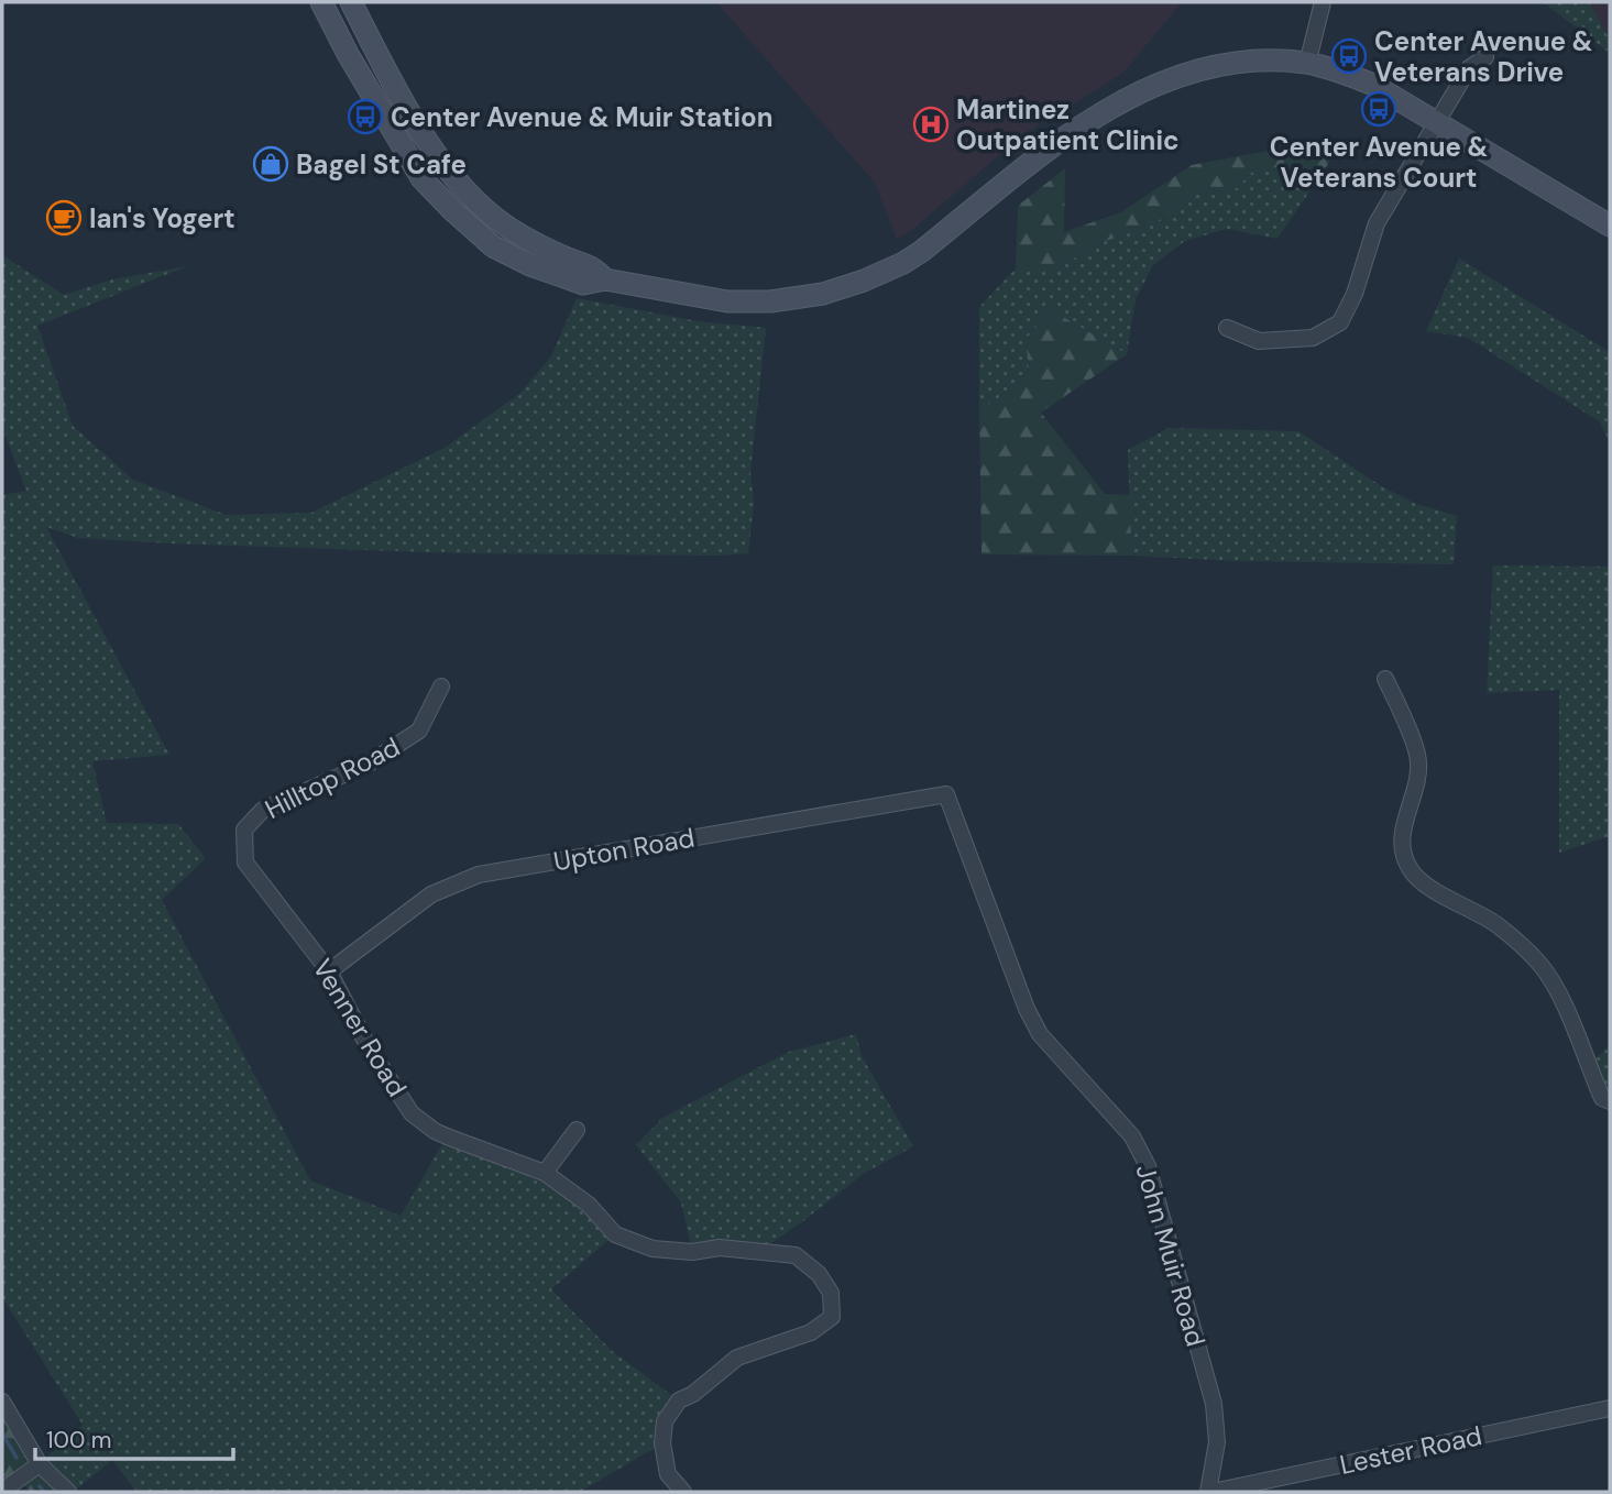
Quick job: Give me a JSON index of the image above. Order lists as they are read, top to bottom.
{
  "streets": {
    "street": [
      "Hilltop Road",
      "Upton Road",
      "Venner Road",
      "John Muir Road",
      "Lester Road"
    ]
  },
  "crossings": [
    ["Hilltop Road", "Venner Road"],
    ["Upton Road", "Venner Road"],
    ["Upton Road", "John Muir Road"],
    ["John Muir Road", "Lester Road"]
  ],
  "places": {
    "bus stop": ["Center Avenue & Veterans Drive", "Center Avenue & Veterans Court", "Center Avenue & Muir Station"],
    "hospital": ["Martinez Outpatient Clinic"],
    "shop": ["Bagel St Cafe"],
    "cafe": ["Ian's Yogert"]
  },
  "scale_bar": "100 m"
}
